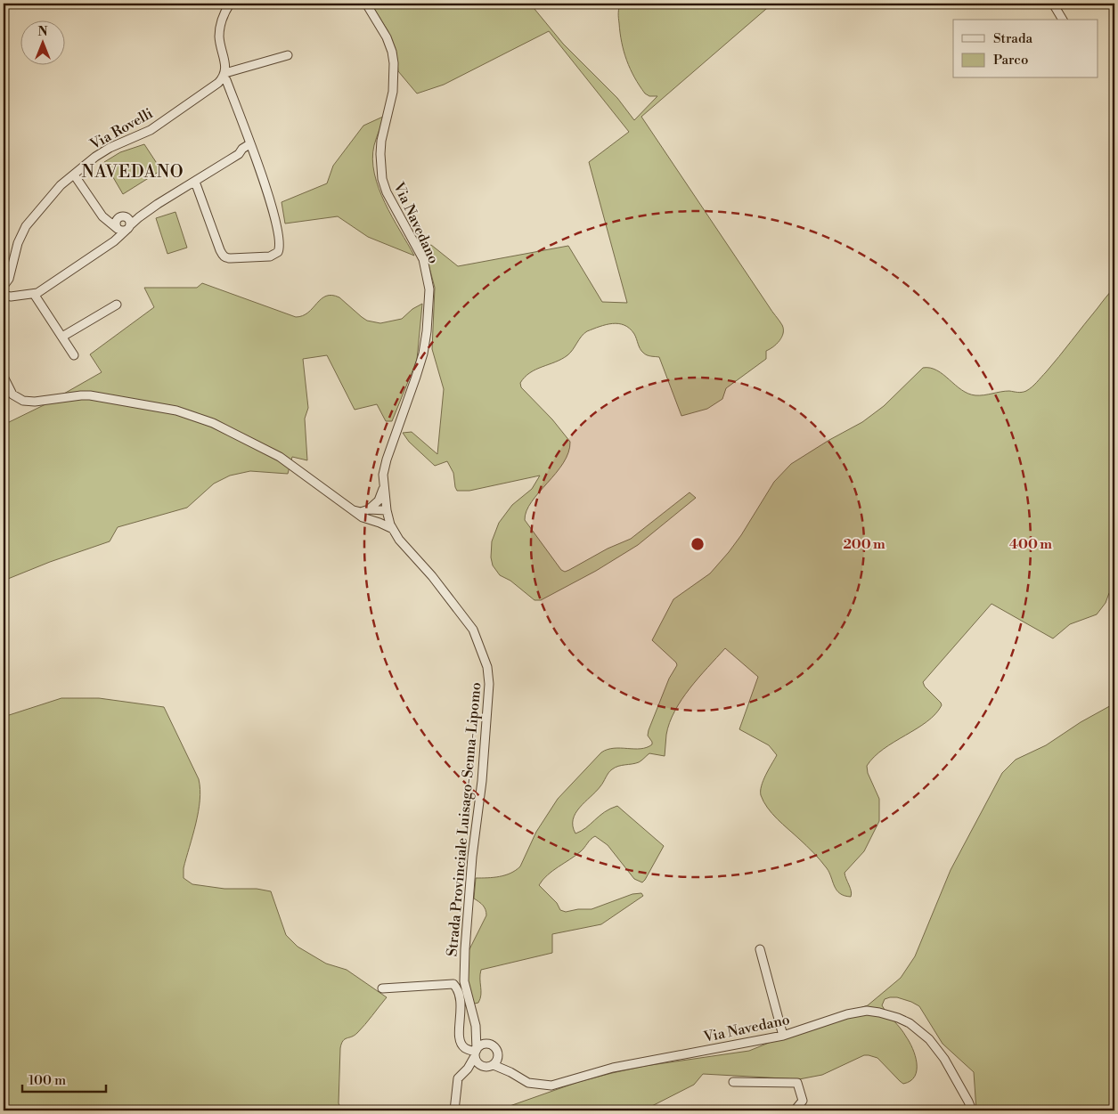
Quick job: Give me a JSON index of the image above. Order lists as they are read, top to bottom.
{
  "streets": {
    "street": ["Via Rovelli", "Via Navedano", "Strada Provinciale Luisago-Senna-Lipomo"]
  },
  "crossings": [
    ["Via Navedano", "Strada Provinciale Luisago-Senna-Lipomo"]
  ],
  "districts": ["NAVEDANO"],
  "legend": ["Strada", "Parco"],
  "scale_bar": "100 m",
  "north": "top",
  "rings": ["200 m", "400 m"]
}
